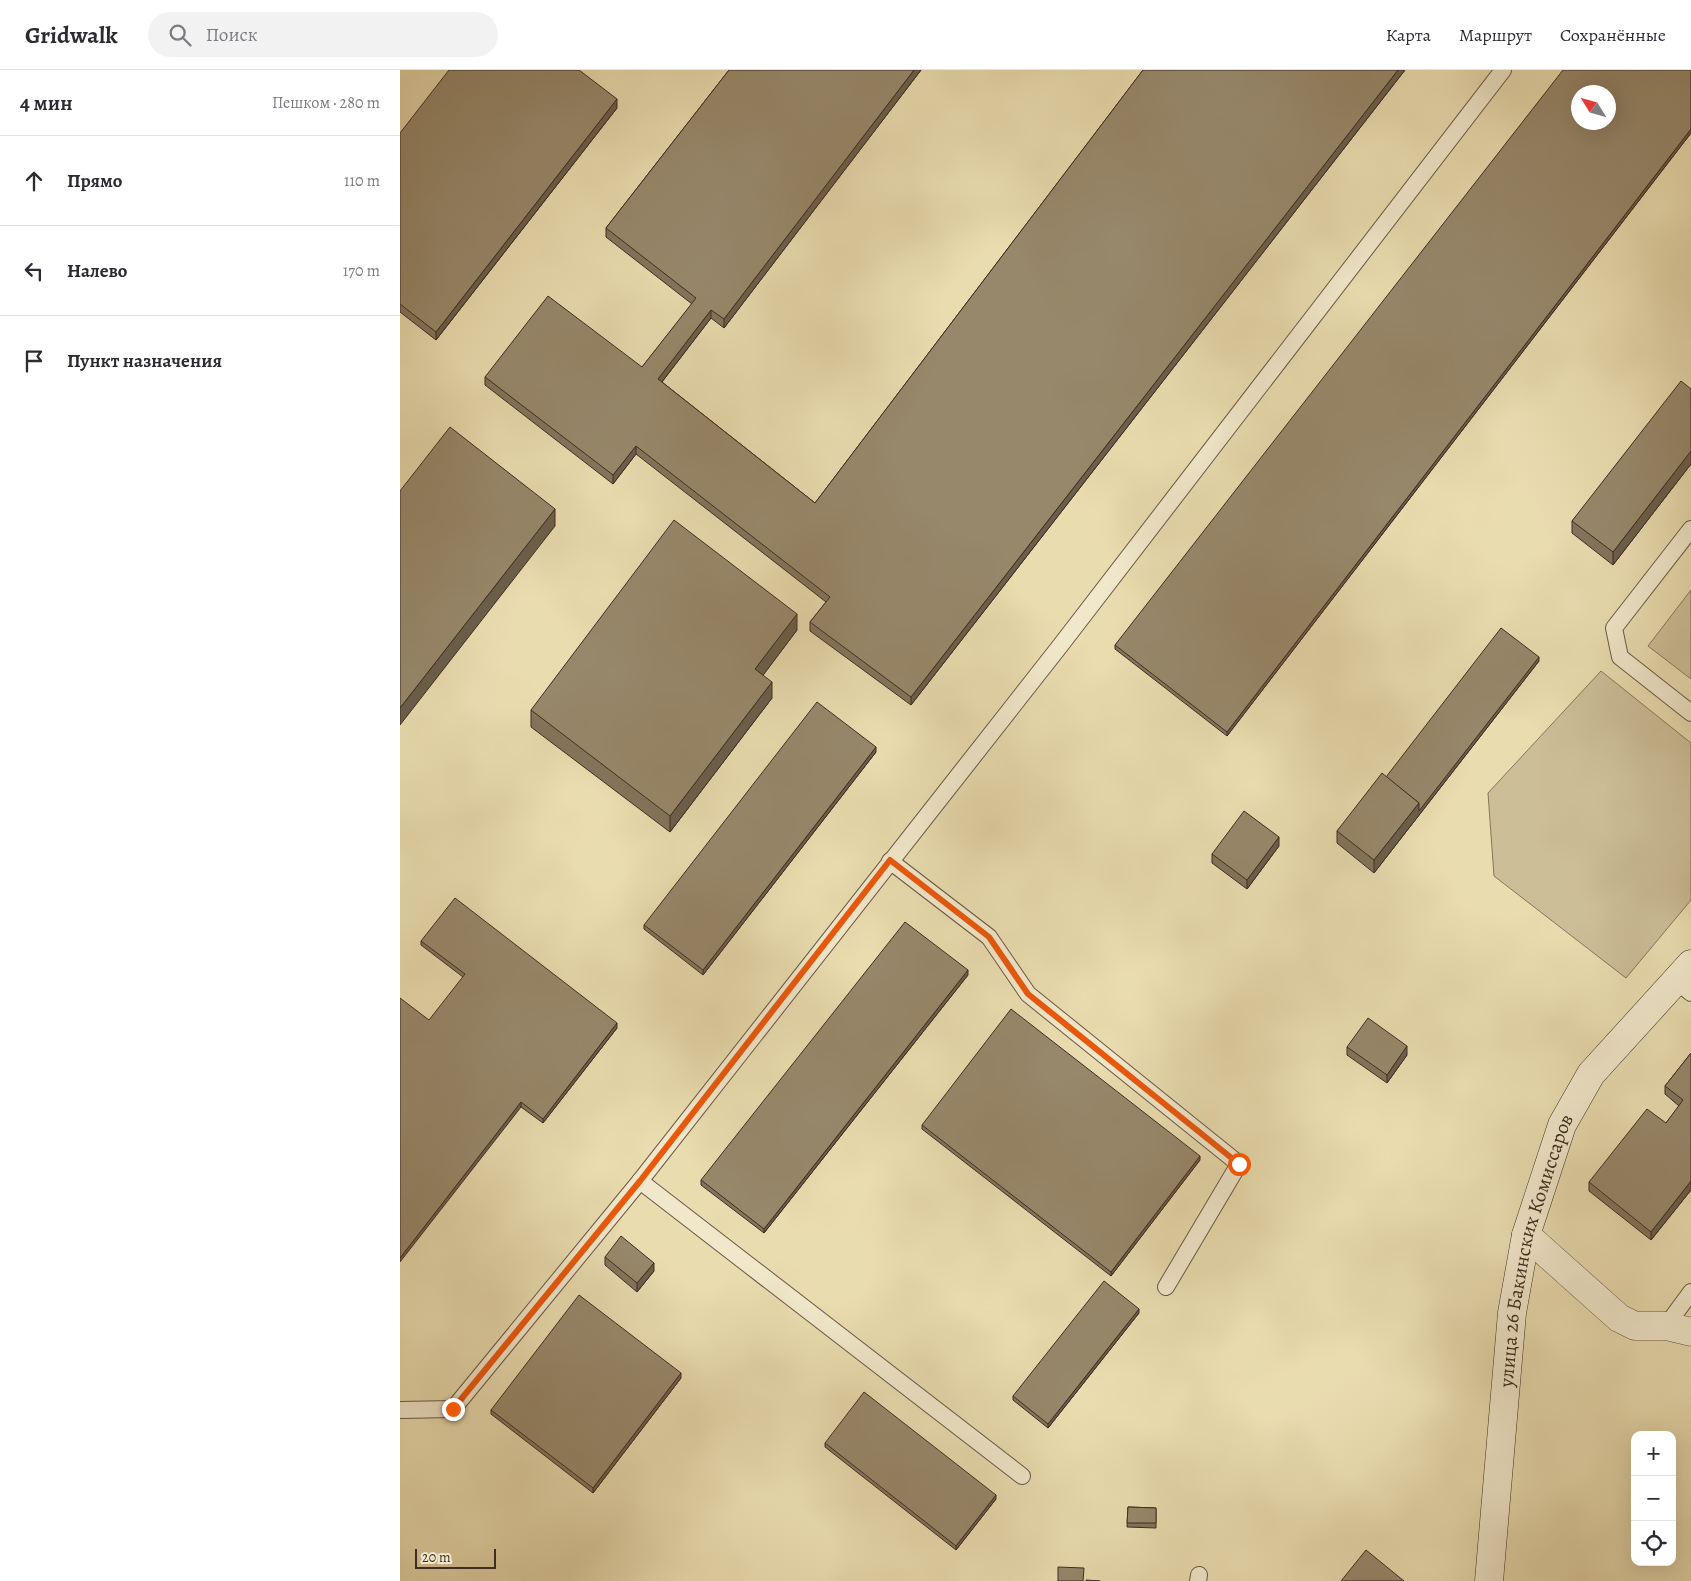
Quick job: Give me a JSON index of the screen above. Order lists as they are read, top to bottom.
{
  "streets": {
    "main road": ["улица 26 Бакинских Комиссаров"]
  },
  "scale_bar": "20 m",
  "north": "top left",
  "page": {
    "header": "Gridwalk",
    "search": "Поиск",
    "nav": ["Карта", "Маршрут", "Сохранённые"],
    "heading": ["4 мин", "Пешком · 280 m"],
    "list": [
      ["Прямо", "110 m"],
      ["Налево", "170 m"],
      "Пункт назначения"
    ],
    "map_buttons": ["+", "−"],
    "scale": "20 m"
  }
}
